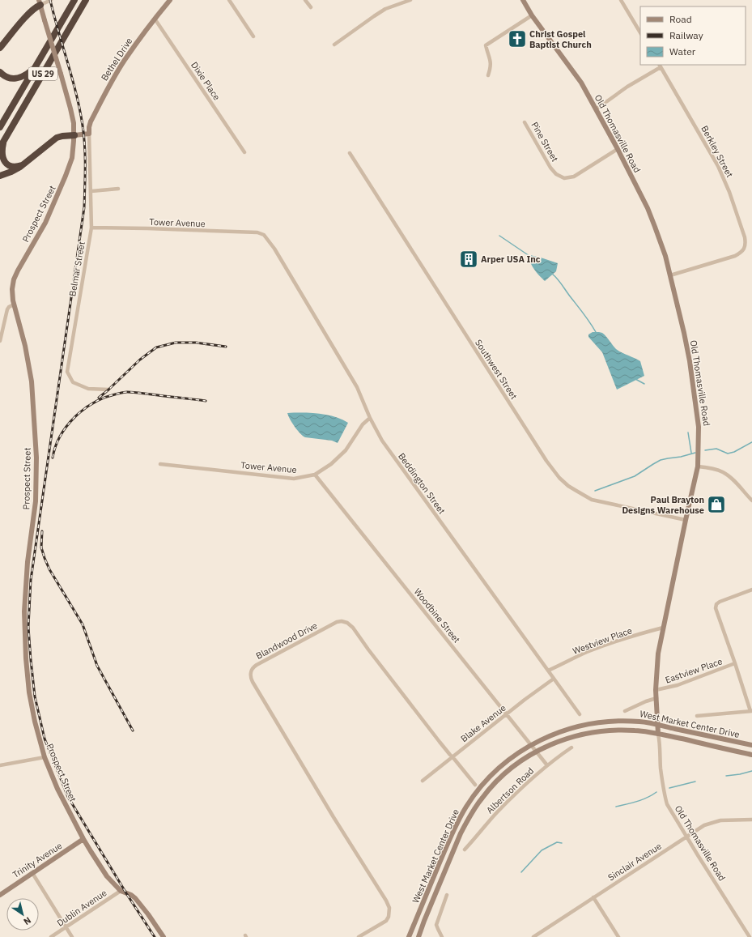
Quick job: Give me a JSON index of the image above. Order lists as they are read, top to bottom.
{
  "streets": {
    "highway": ["US 29"],
    "street": [
      "Bethel Drive",
      "Dixie Place",
      "Old Thomasville Road",
      "Pine Street",
      "Berkley Street",
      "Prospect Street",
      "Tower Avenue",
      "Belmar Street",
      "Southwest Street",
      "Beddington Street",
      "Woodbine Street",
      "Blandwood Drive",
      "Westview Place",
      "Eastview Place",
      "Blake Avenue",
      "West Market Center Drive",
      "Albertson Road",
      "Trinity Avenue",
      "Sinclair Avenue",
      "Dublin Avenue"
    ]
  },
  "crossings": [
    ["Bethel Drive", "Dixie Place"],
    ["Bethel Drive", "Belmar Street"],
    ["Old Thomasville Road", "Pine Street"],
    ["Old Thomasville Road", "Berkley Street"],
    ["Old Thomasville Road", "Southwest Street"],
    ["Old Thomasville Road", "Westview Place"],
    ["Old Thomasville Road", "Eastview Place"],
    ["Old Thomasville Road", "West Market Center Drive"],
    ["Old Thomasville Road", "Sinclair Avenue"],
    ["Prospect Street", "Trinity Avenue"],
    ["Prospect Street", "Dublin Avenue"],
    ["Tower Avenue", "Belmar Street"],
    ["Tower Avenue", "Beddington Street"],
    ["Tower Avenue", "Woodbine Street"],
    ["Beddington Street", "Westview Place"],
    ["Beddington Street", "Blake Avenue"],
    ["Woodbine Street", "Blake Avenue"],
    ["Woodbine Street", "West Market Center Drive"],
    ["Woodbine Street", "Albertson Road"],
    ["Blandwood Drive", "Blake Avenue"]
  ],
  "places": {
    "church": ["Christ Gospel Baptist Church"],
    "building": ["Arper USA Inc"],
    "shop": ["Paul Brayton Designs Warehouse"]
  },
  "legend": ["Road", "Railway", "Water"],
  "north": "bottom right"
}
